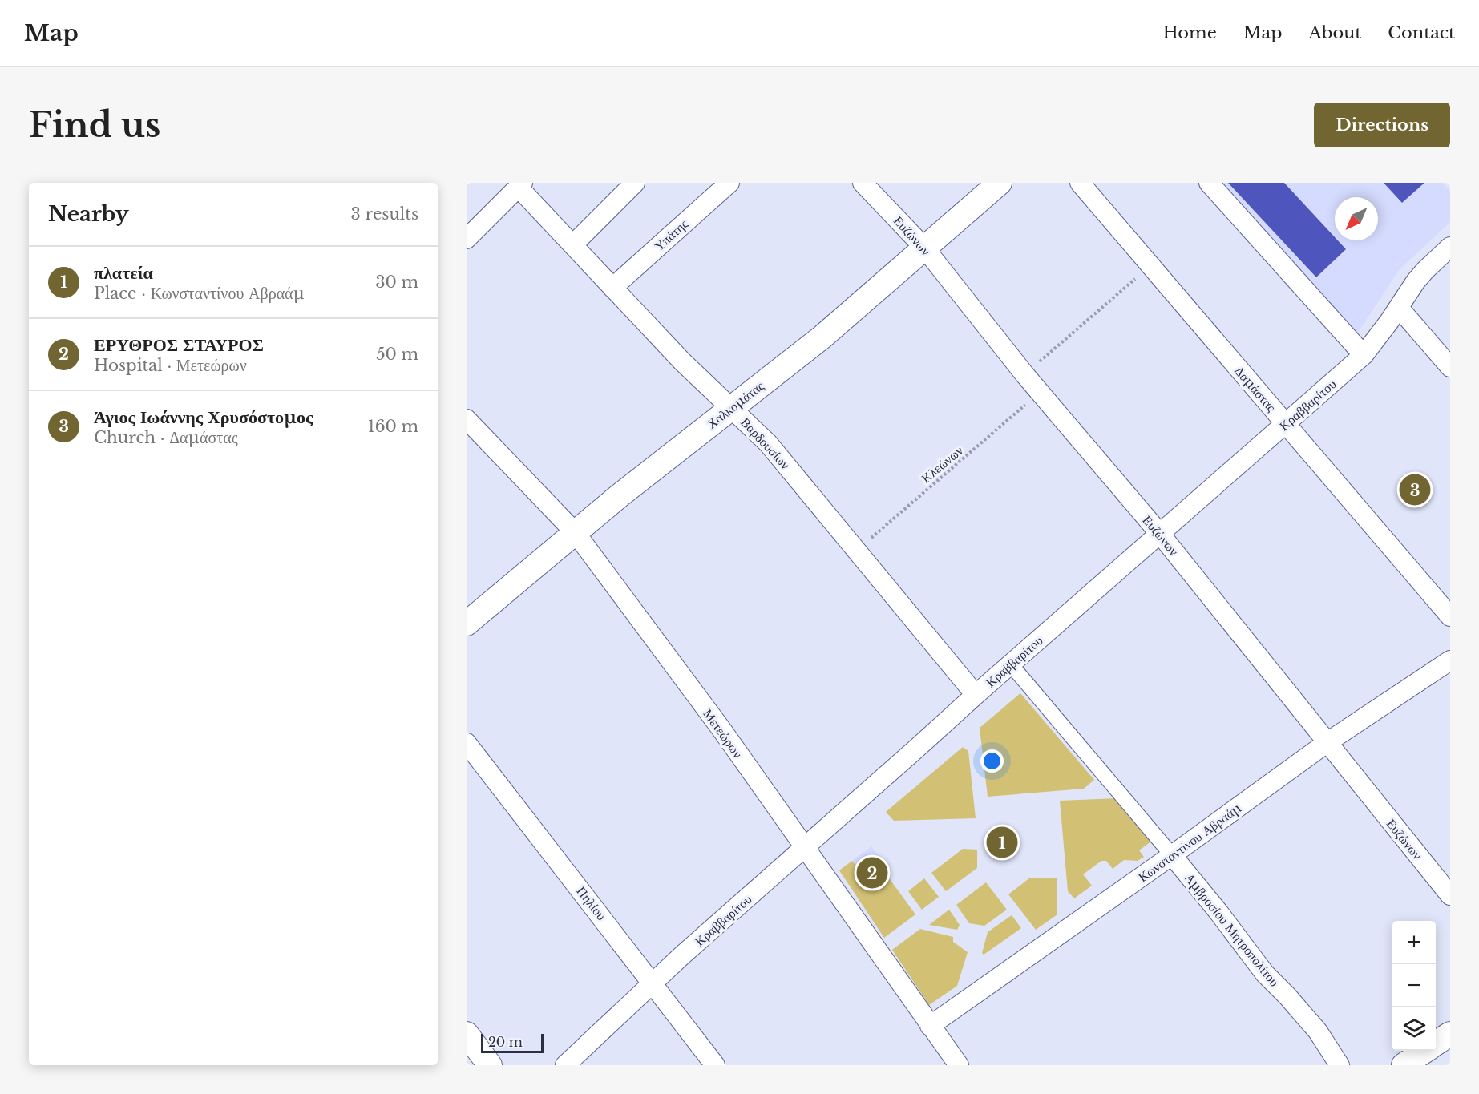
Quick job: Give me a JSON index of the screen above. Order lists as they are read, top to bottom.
{
  "streets": {
    "street": [
      "Υπάτης",
      "Ευζώνων",
      "Δαμάστας",
      "Χαλκομάτας",
      "Κραββαρίτου",
      "Βαρδουσίων",
      "Μετεώρων",
      "Κωνσταντίνου Αβραάμ",
      "Πηλίου",
      "Αμβροσίου Μητροπολίτου"
    ],
    "path": ["Κλεώνων"]
  },
  "crossings": [
    ["Υπάτης", "Βαρδουσίων"],
    ["Ευζώνων", "Χαλκομάτας"],
    ["Ευζώνων", "Κραββαρίτου"],
    ["Ευζώνων", "Κλεώνων"],
    ["Ευζώνων", "Κωνσταντίνου Αβραάμ"],
    ["Δαμάστας", "Κραββαρίτου"],
    ["Χαλκομάτας", "Βαρδουσίων"],
    ["Χαλκομάτας", "Μετεώρων"],
    ["Κραββαρίτου", "Βαρδουσίων"],
    ["Κραββαρίτου", "Μετεώρων"],
    ["Κραββαρίτου", "Πηλίου"],
    ["Κραββαρίτου", "Αμβροσίου Μητροπολίτου"],
    ["Βαρδουσίων", "Κλεώνων"],
    ["Μετεώρων", "Κωνσταντίνου Αβραάμ"],
    ["Κωνσταντίνου Αβραάμ", "Αμβροσίου Μητροπολίτου"]
  ],
  "scale_bar": "20 m",
  "north": "bottom left",
  "page": {
    "header": "Map",
    "nav": [
      "Home",
      "Map",
      "About",
      "Contact"
    ],
    "buttons": "Directions",
    "title": "Find us",
    "heading": ["Nearby", "3 results"],
    "list": [
      {
        "mark": "1",
        "name": "πλατεία",
        "note": "Place · Κωνσταντίνου Αβραάμ",
        "value": "30 m"
      },
      {
        "mark": "2",
        "name": "ΕΡΥΘΡΟΣ ΣΤΑΥΡΟΣ",
        "note": "Hospital · Μετεώρων",
        "value": "50 m"
      },
      {
        "mark": "3",
        "name": "Άγιος Ιωάννης Χρυσόστομος",
        "note": "Church · Δαμάστας",
        "value": "160 m"
      }
    ],
    "pins": ["3", "1", "2"],
    "map_buttons": ["+", "−"],
    "scale": "20 m"
  }
}
